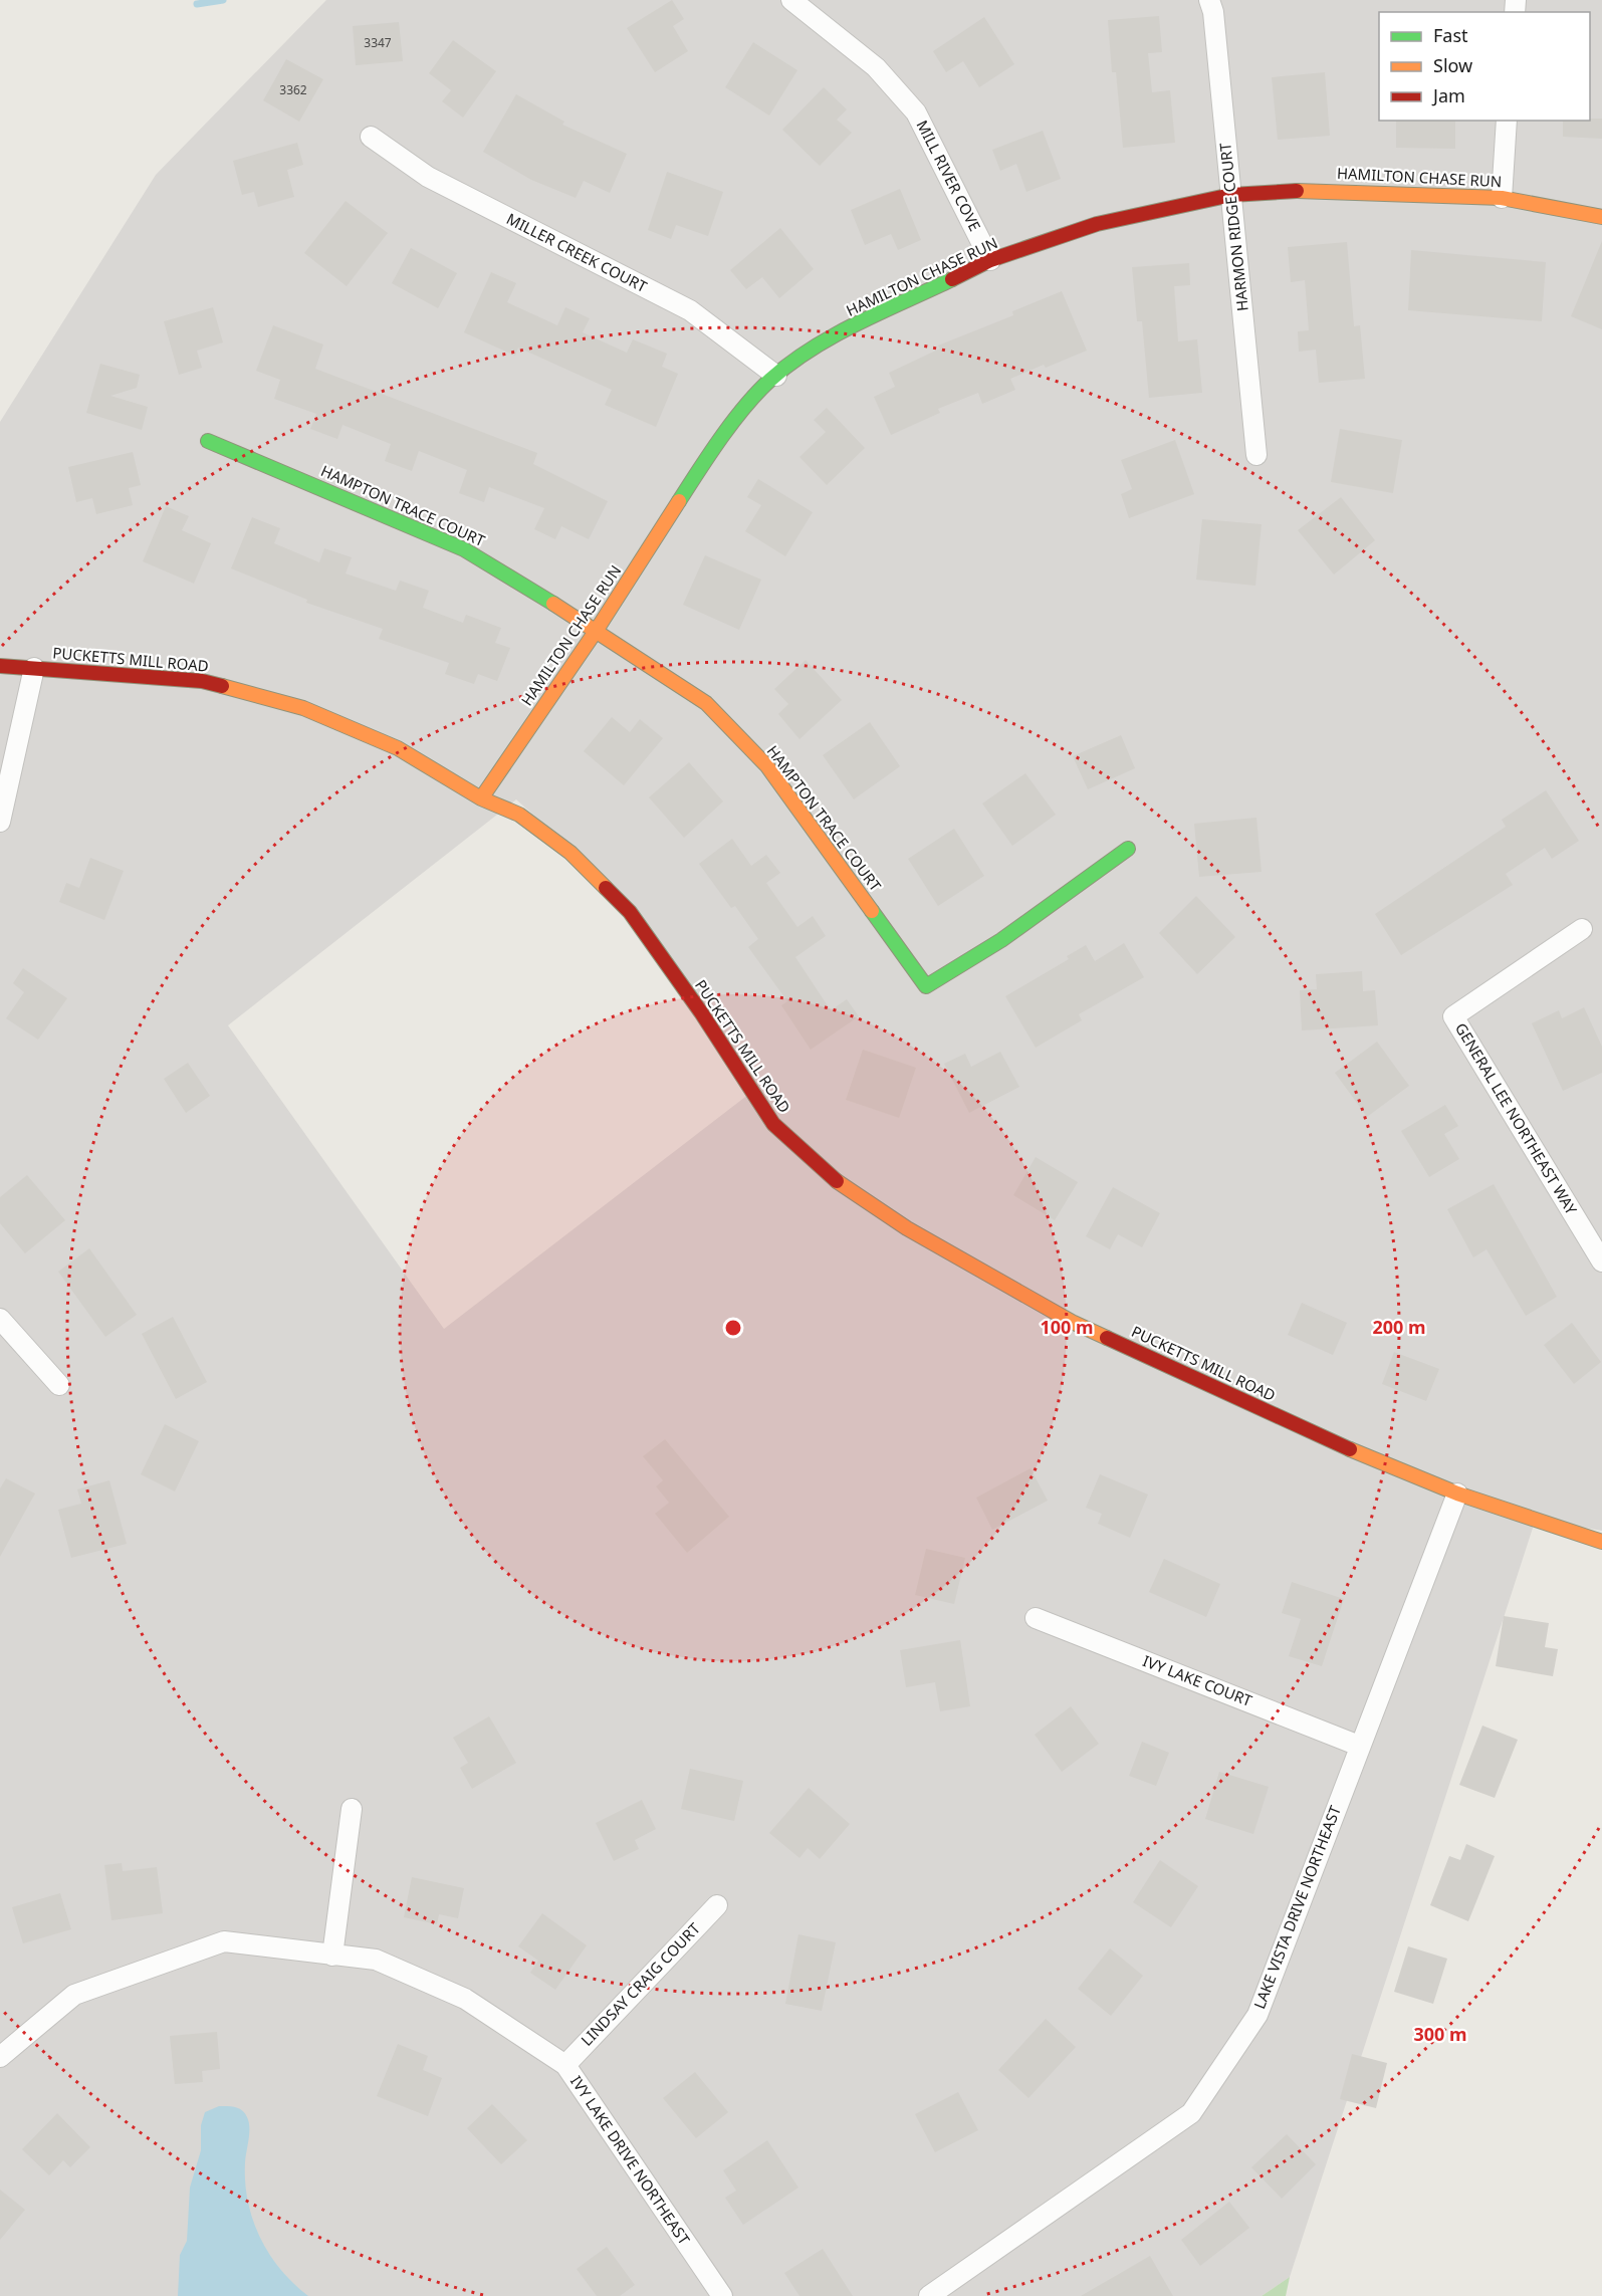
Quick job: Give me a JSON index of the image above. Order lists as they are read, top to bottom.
{
  "streets": {
    "street": [
      "MILL RIVER COVE",
      "HAMILTON CHASE RUN",
      "HARMON RIDGE COURT",
      "MILLER CREEK COURT",
      "HAMPTON TRACE COURT",
      "PUCKETTS MILL ROAD",
      "GENERAL LEE NORTHEAST WAY",
      "IVY LAKE COURT",
      "LAKE VISTA DRIVE NORTHEAST",
      "LINDSAY CRAIG COURT",
      "IVY LAKE DRIVE NORTHEAST"
    ]
  },
  "crossings": [
    ["MILL RIVER COVE", "HAMILTON CHASE RUN"],
    ["HAMILTON CHASE RUN", "HARMON RIDGE COURT"],
    ["HAMILTON CHASE RUN", "MILLER CREEK COURT"],
    ["HAMILTON CHASE RUN", "HAMPTON TRACE COURT"],
    ["HAMILTON CHASE RUN", "PUCKETTS MILL ROAD"],
    ["PUCKETTS MILL ROAD", "LAKE VISTA DRIVE NORTHEAST"],
    ["IVY LAKE COURT", "LAKE VISTA DRIVE NORTHEAST"],
    ["LINDSAY CRAIG COURT", "IVY LAKE DRIVE NORTHEAST"]
  ],
  "house_numbers": ["3347", "3362"],
  "legend": ["Fast", "Slow", "Jam"],
  "rings": ["100 m", "200 m", "300 m"]
}
